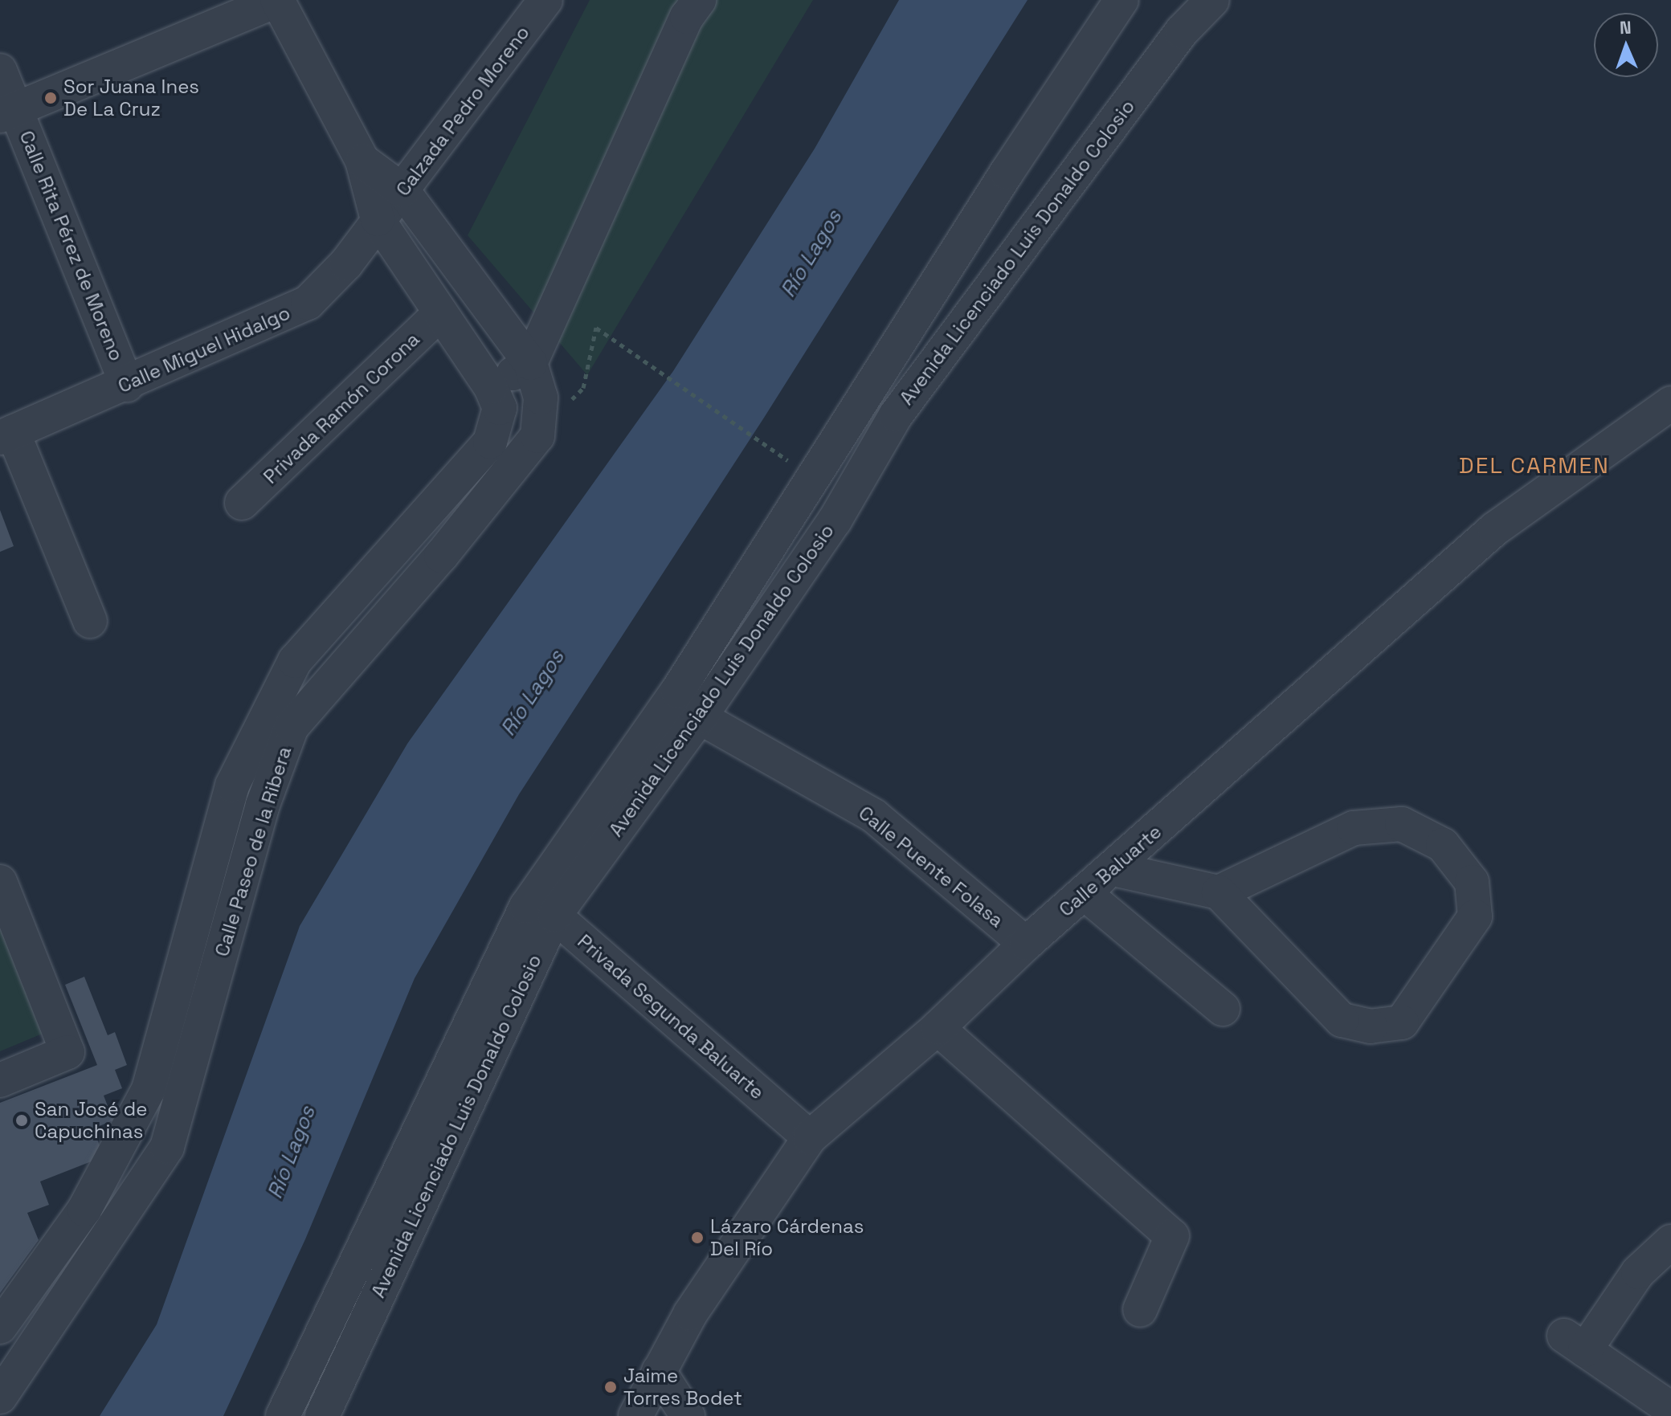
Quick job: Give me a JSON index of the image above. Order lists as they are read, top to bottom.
{
  "streets": {
    "street": [
      "Calzada Pedro Moreno",
      "Calle Rita Pérez de Moreno",
      "Avenida Licenciado Luis Donaldo Colosio",
      "Calle Miguel Hidalgo",
      "Privada Ramón Corona",
      "Calle Paseo de la Ribera",
      "Calle Puente Folasa",
      "Calle Baluarte",
      "Privada Segunda Baluarte"
    ]
  },
  "crossings": [
    ["Calzada Pedro Moreno", "Calle Miguel Hidalgo"],
    ["Calzada Pedro Moreno", "Calle Paseo de la Ribera"],
    ["Calle Rita Pérez de Moreno", "Calle Miguel Hidalgo"],
    ["Avenida Licenciado Luis Donaldo Colosio", "Calle Puente Folasa"],
    ["Avenida Licenciado Luis Donaldo Colosio", "Privada Segunda Baluarte"],
    ["Calle Miguel Hidalgo", "Calle Paseo de la Ribera"],
    ["Privada Ramón Corona", "Calle Paseo de la Ribera"],
    ["Calle Puente Folasa", "Calle Baluarte"],
    ["Calle Baluarte", "Privada Segunda Baluarte"]
  ],
  "districts": ["DEL CARMEN"],
  "water": ["Río Lagos"],
  "places": [
    "Sor Juana Ines De La Cruz",
    "San José de Capuchinas",
    "Lázaro Cárdenas Del Río",
    "Jaime Torres Bodet"
  ],
  "north": "top"
}
